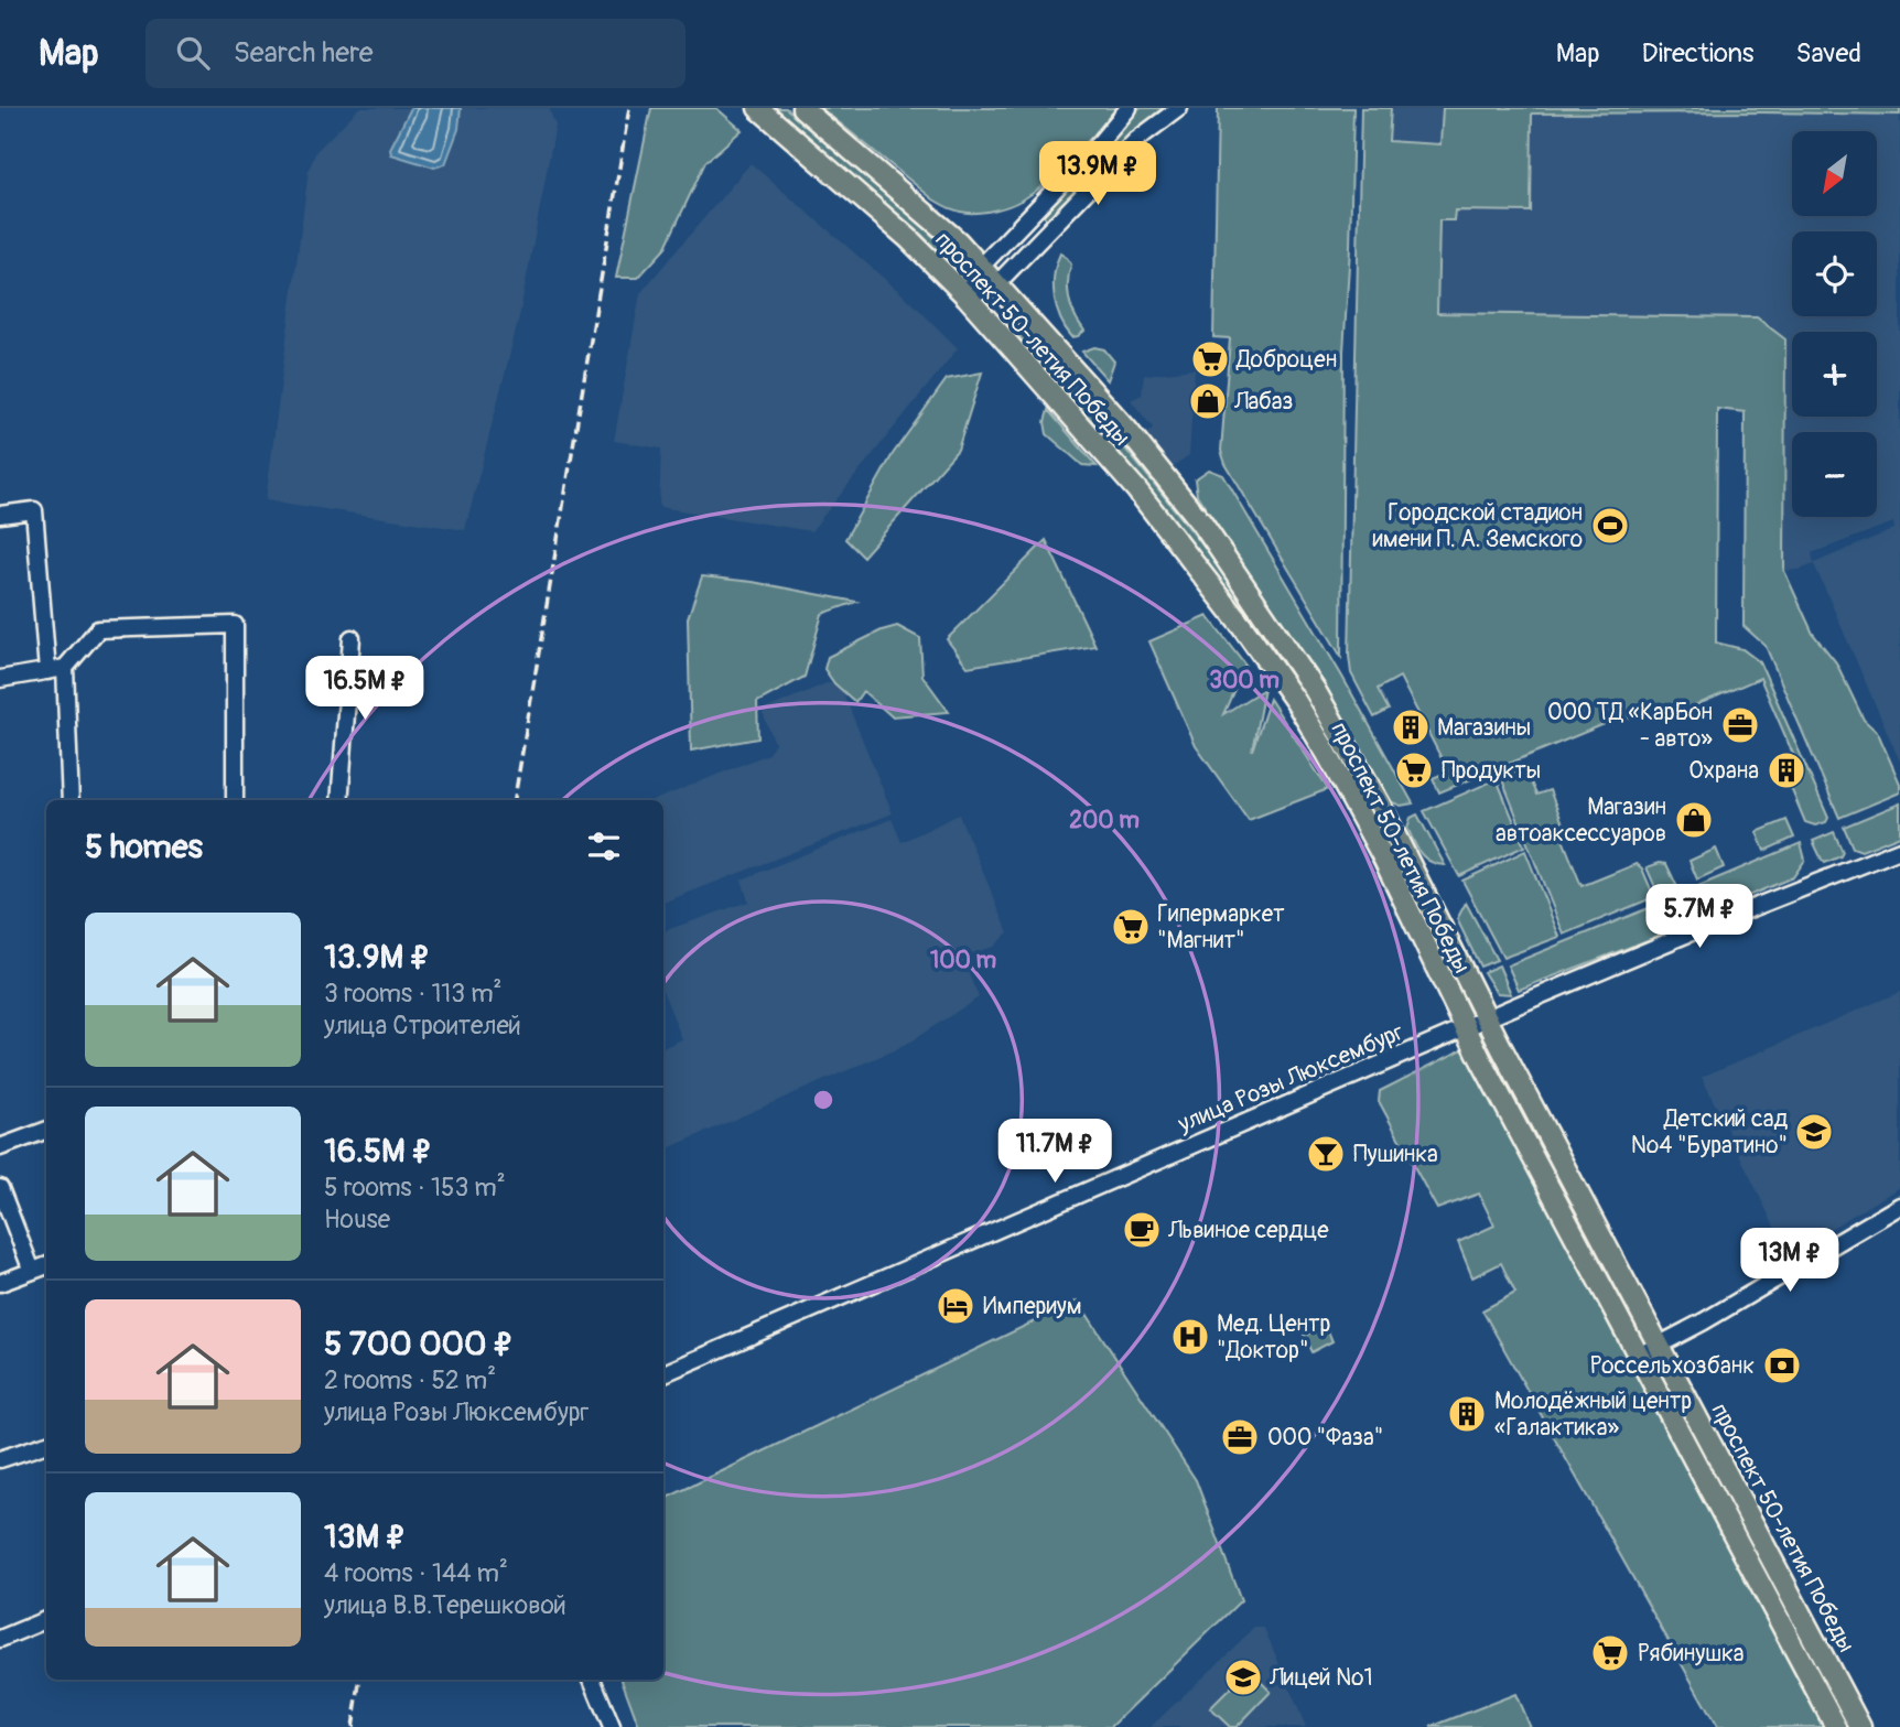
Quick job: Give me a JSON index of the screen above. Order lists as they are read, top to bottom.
{
  "streets": {
    "main road": ["проспект 50-летия Победы"],
    "street": ["улица Розы Люксембург"]
  },
  "crossings": [
    ["проспект 50-летия Победы", "улица Розы Люксембург"]
  ],
  "places": {
    "supermarket": [
      "Доброцен",
      "Продукты",
      "Гипермаркет \"Магнит\"",
      "Рябинушка"
    ],
    "shop": ["Лабаз", "Магазин автоаксессуаров"],
    "sports": ["Городской стадион имени П. А. Земского"],
    "office": ["ООО ТД «КарБон - авто»", "ООО \"Фаза\""],
    "building": ["Магазины", "Охрана", "Молодёжный центр «Галактика»"],
    "school or university": ["Детский сад №4 \"Буратино\"", "Лицей №1"],
    "bar": ["Пушинка"],
    "cafe": ["Львиное сердце"],
    "hotel": ["Империум"],
    "hospital": ["Мед. Центр \"Доктор\""],
    "bank": ["Россельхозбанк"]
  },
  "north": "bottom left",
  "page": {
    "header": "Map",
    "search": "Search here",
    "nav": ["Map", "Directions", "Saved"],
    "map_buttons": ["+", "−"],
    "price": [
      "13.9M ₽",
      "16.5M ₽",
      "5.7M ₽",
      "11.7M ₽",
      "13M ₽"
    ],
    "heading": "5 homes",
    "list": [
      {
        "name": "13.9M ₽",
        "note": "3 rooms · 113 m² · улица Строителей"
      },
      {
        "name": "16.5M ₽",
        "note": "5 rooms · 153 m² · House"
      },
      {
        "name": "5 700 000 ₽",
        "note": "2 rooms · 52 m² · улица Розы Люксембург"
      },
      {
        "name": "13M ₽",
        "note": "4 rooms · 144 m² · улица В.В.Терешковой"
      }
    ]
  },
  "rings": ["300 m", "200 m", "100 m"]
}
